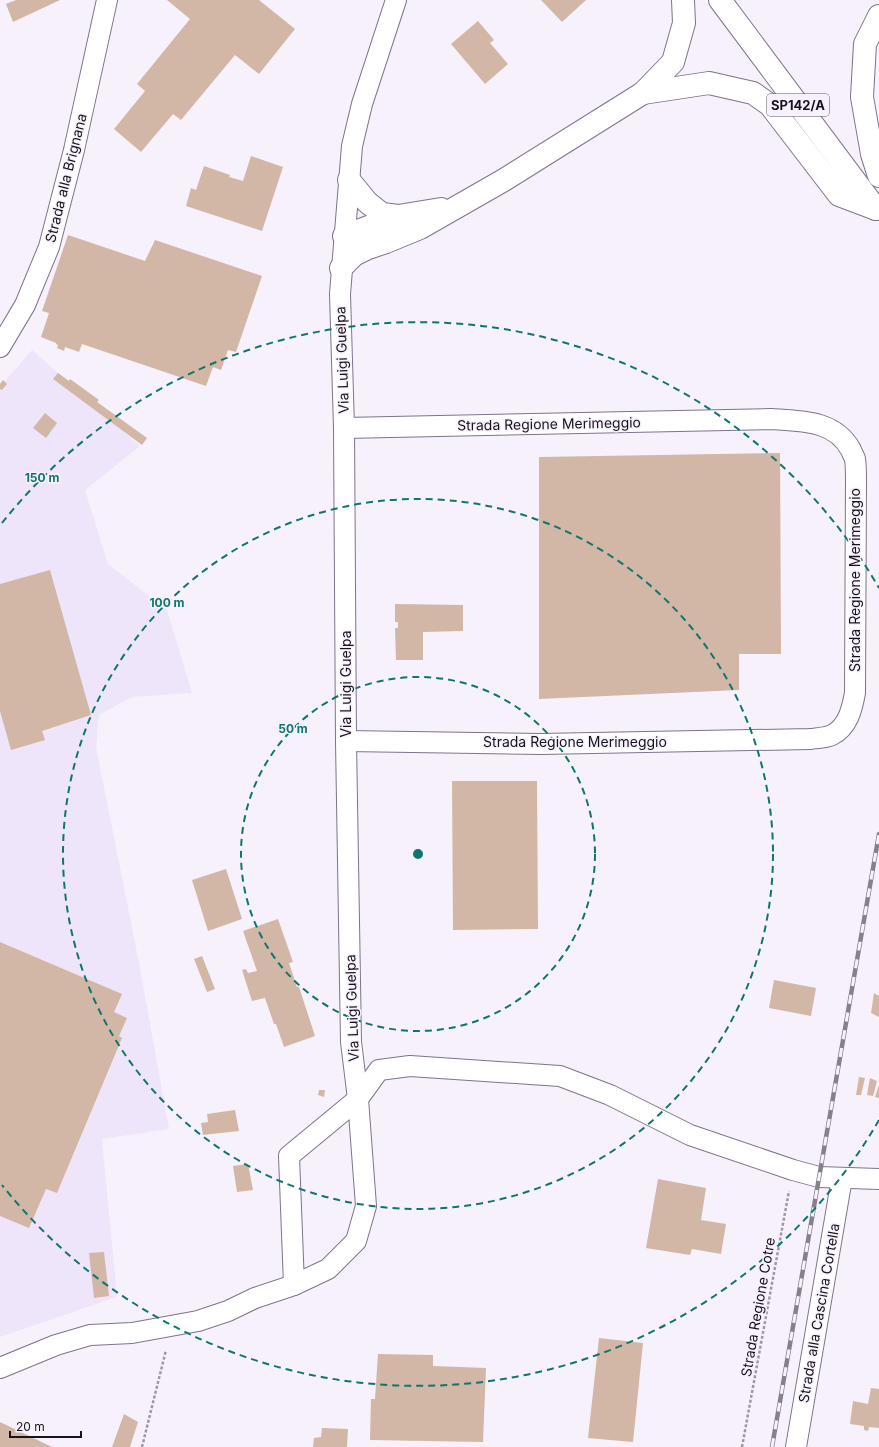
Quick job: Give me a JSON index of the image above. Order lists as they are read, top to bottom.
{
  "streets": {
    "highway": ["SP142/A"],
    "street": [
      "Strada alla Brignana",
      "Via Luigi Guelpa",
      "Strada Regione Merimeggio",
      "Strada alla Cascina Cortella"
    ],
    "path": ["Strada Regione Cotre"]
  },
  "crossings": [
    ["Via Luigi Guelpa", "Strada Regione Merimeggio"]
  ],
  "scale_bar": "20 m",
  "rings": ["150 m", "100 m", "50 m"]
}
